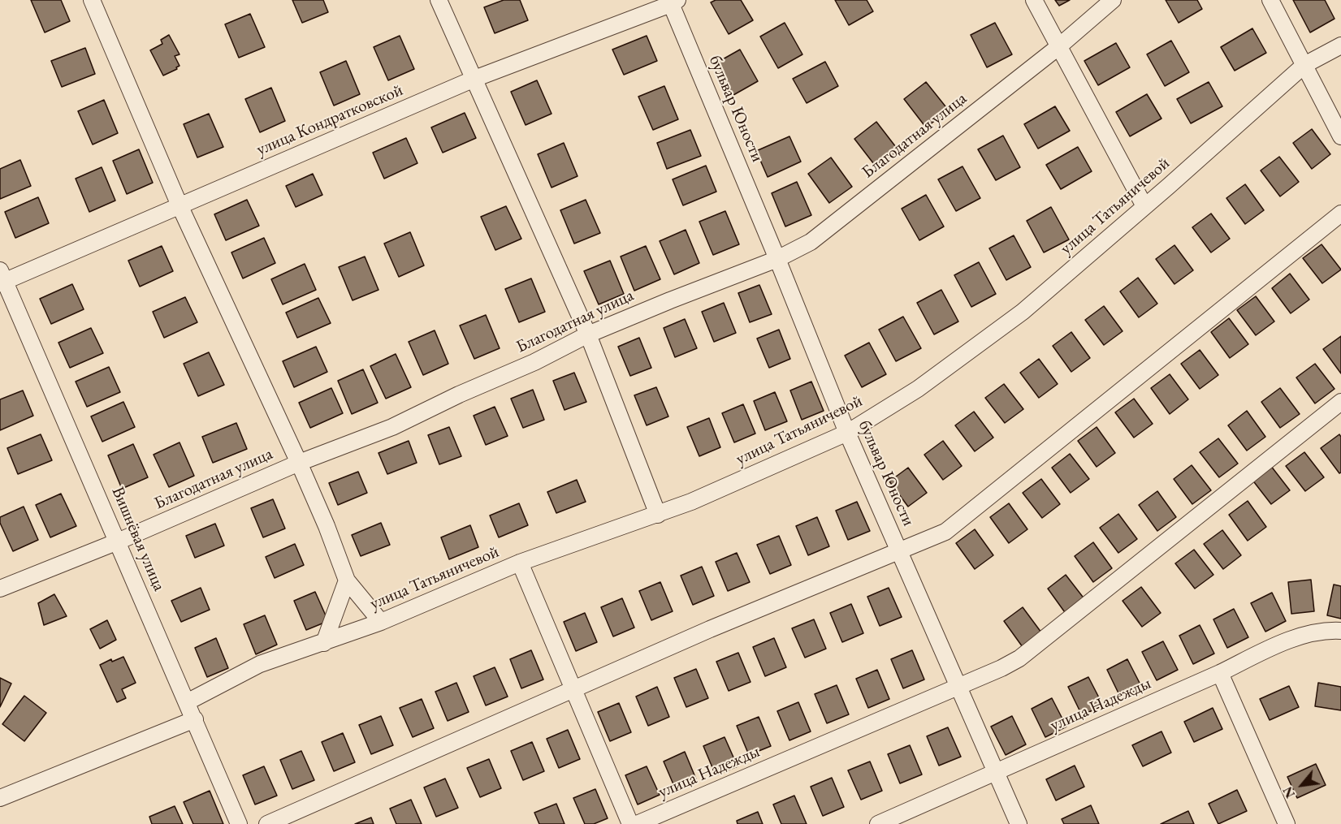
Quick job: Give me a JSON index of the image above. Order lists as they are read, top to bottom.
{
  "streets": {
    "street": [
      "бульвар Юности",
      "улица Кондратковской",
      "Благодатная улица",
      "улица Татьяничевой",
      "Вишнёвая улица",
      "улица Надежды"
    ]
  },
  "crossings": [
    ["бульвар Юности", "улица Кондратковской"],
    ["бульвар Юности", "Благодатная улица"],
    ["бульвар Юности", "улица Татьяничевой"],
    ["бульвар Юности", "улица Надежды"],
    ["улица Кондратковской", "Вишнёвая улица"],
    ["Благодатная улица", "Вишнёвая улица"],
    ["улица Татьяничевой", "Вишнёвая улица"]
  ],
  "north": "bottom left"
}
